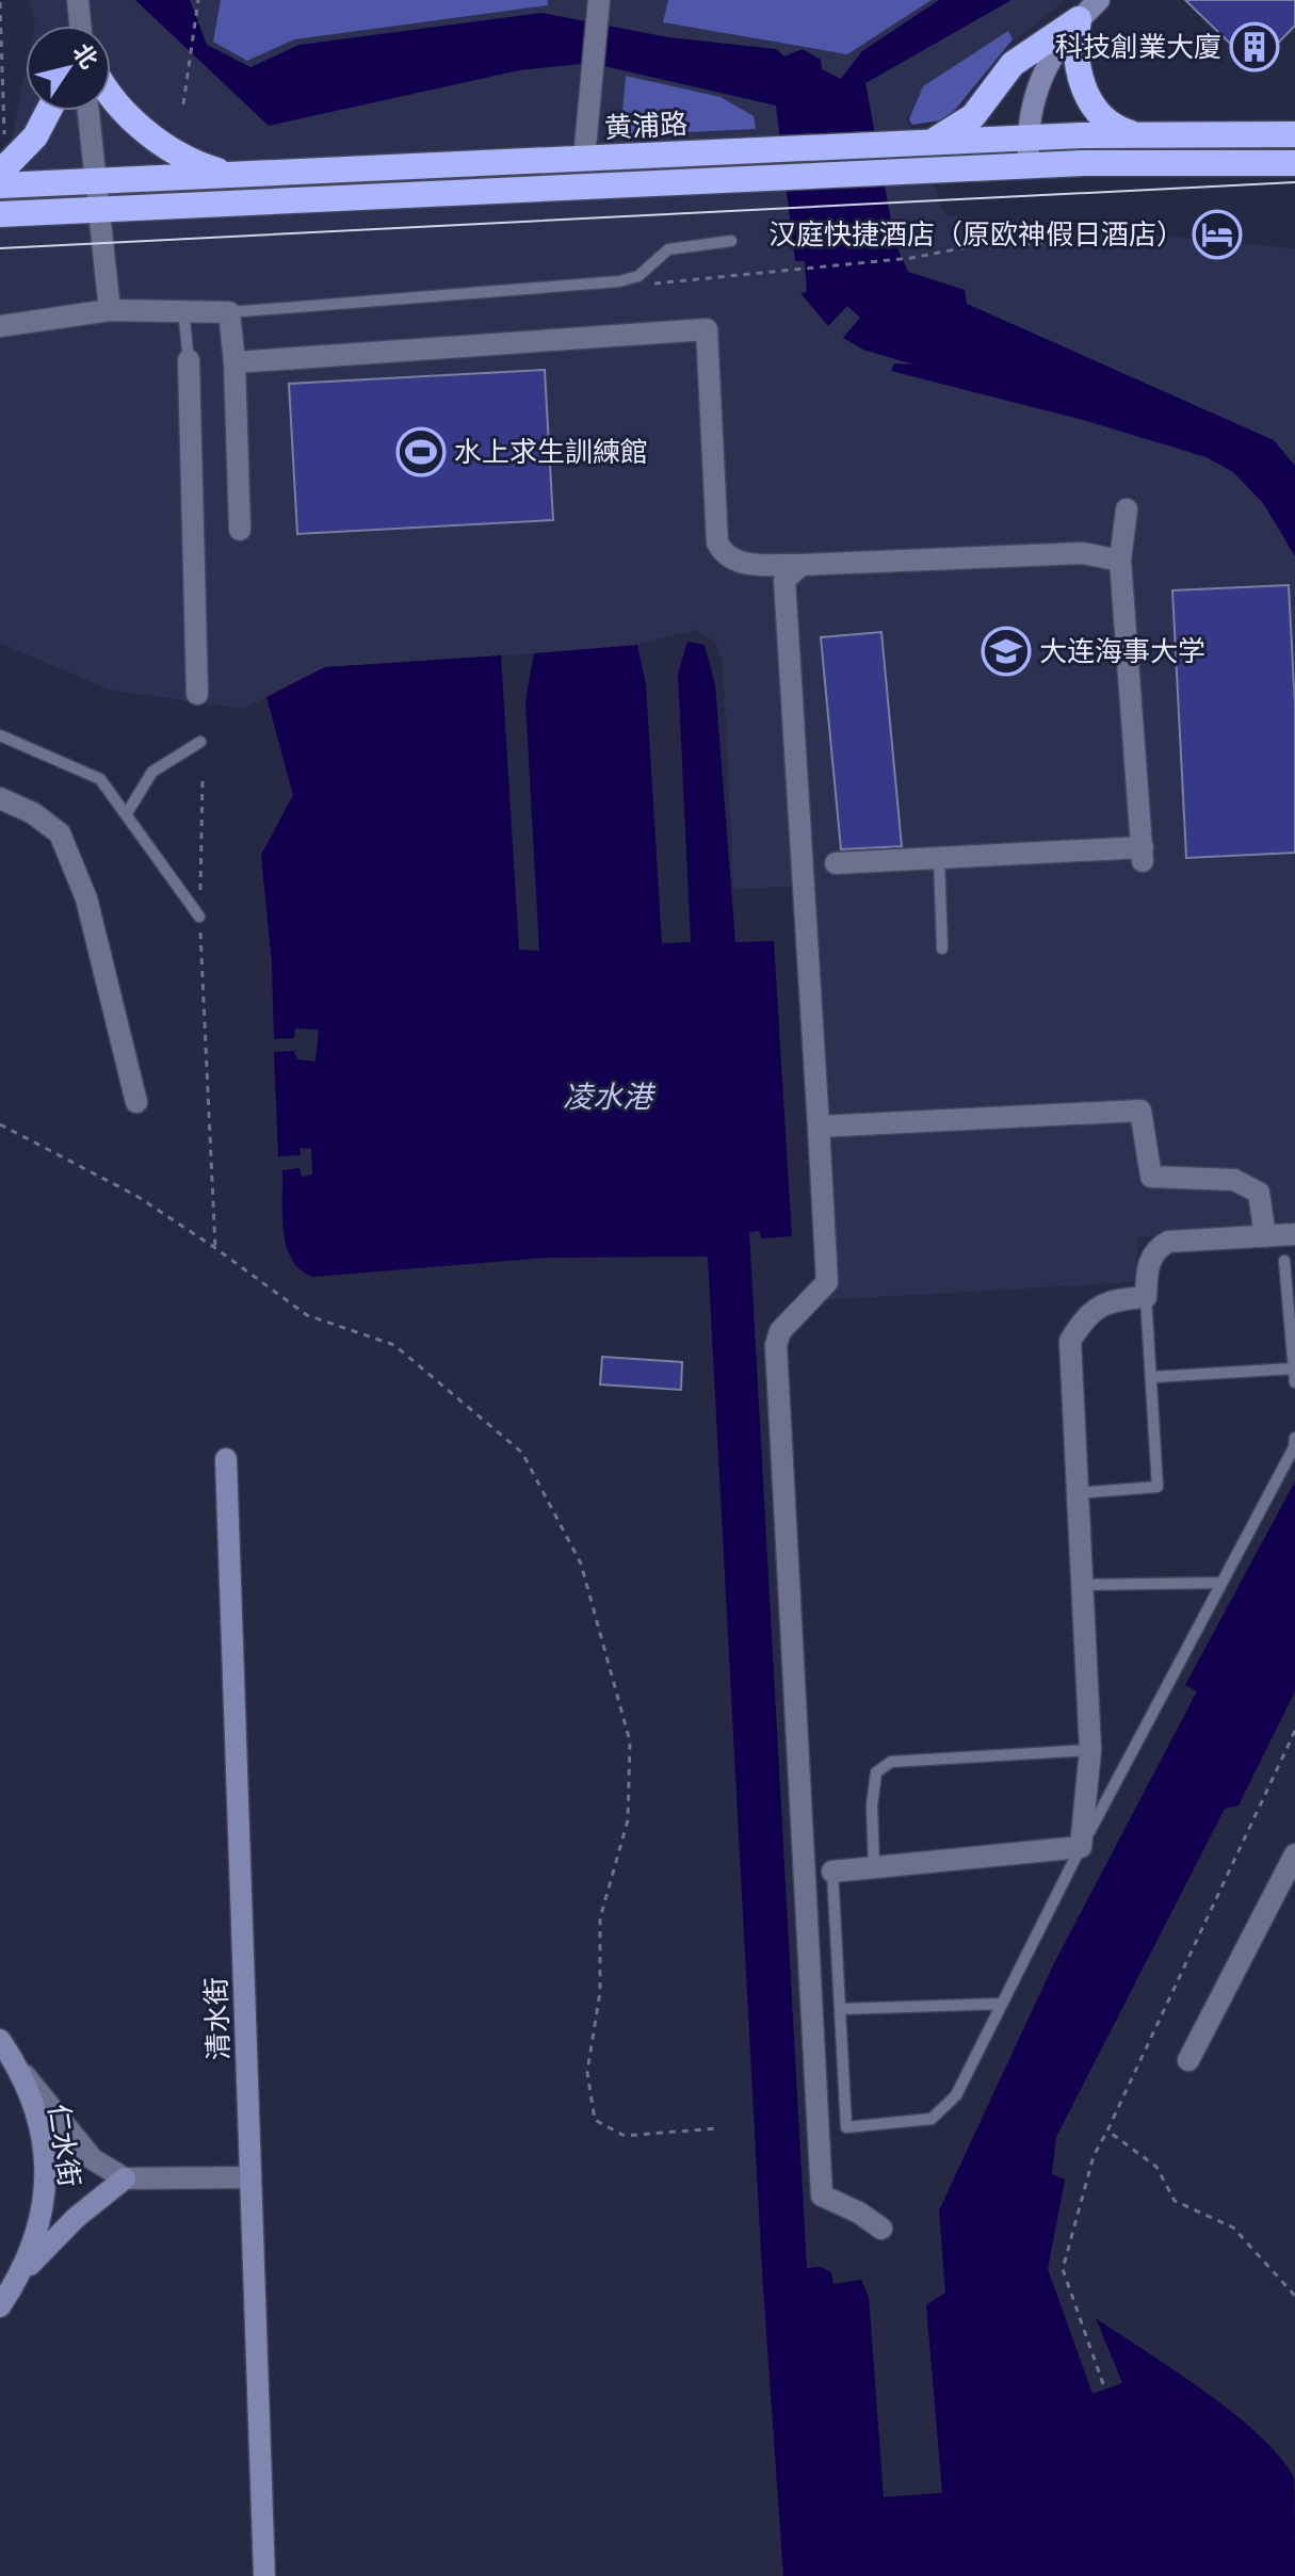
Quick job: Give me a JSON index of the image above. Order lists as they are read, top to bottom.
{
  "streets": {
    "highway": ["黄浦路"],
    "main road": ["清水街", "仁水街"]
  },
  "water": ["凌水港"],
  "places": {
    "building": ["科技創業大廈"],
    "hotel": ["汉庭快捷酒店（原欧神假日酒店）"],
    "sports": ["水上求生訓練館"],
    "school or university": ["大连海事大学"]
  },
  "north": "top right"
}
